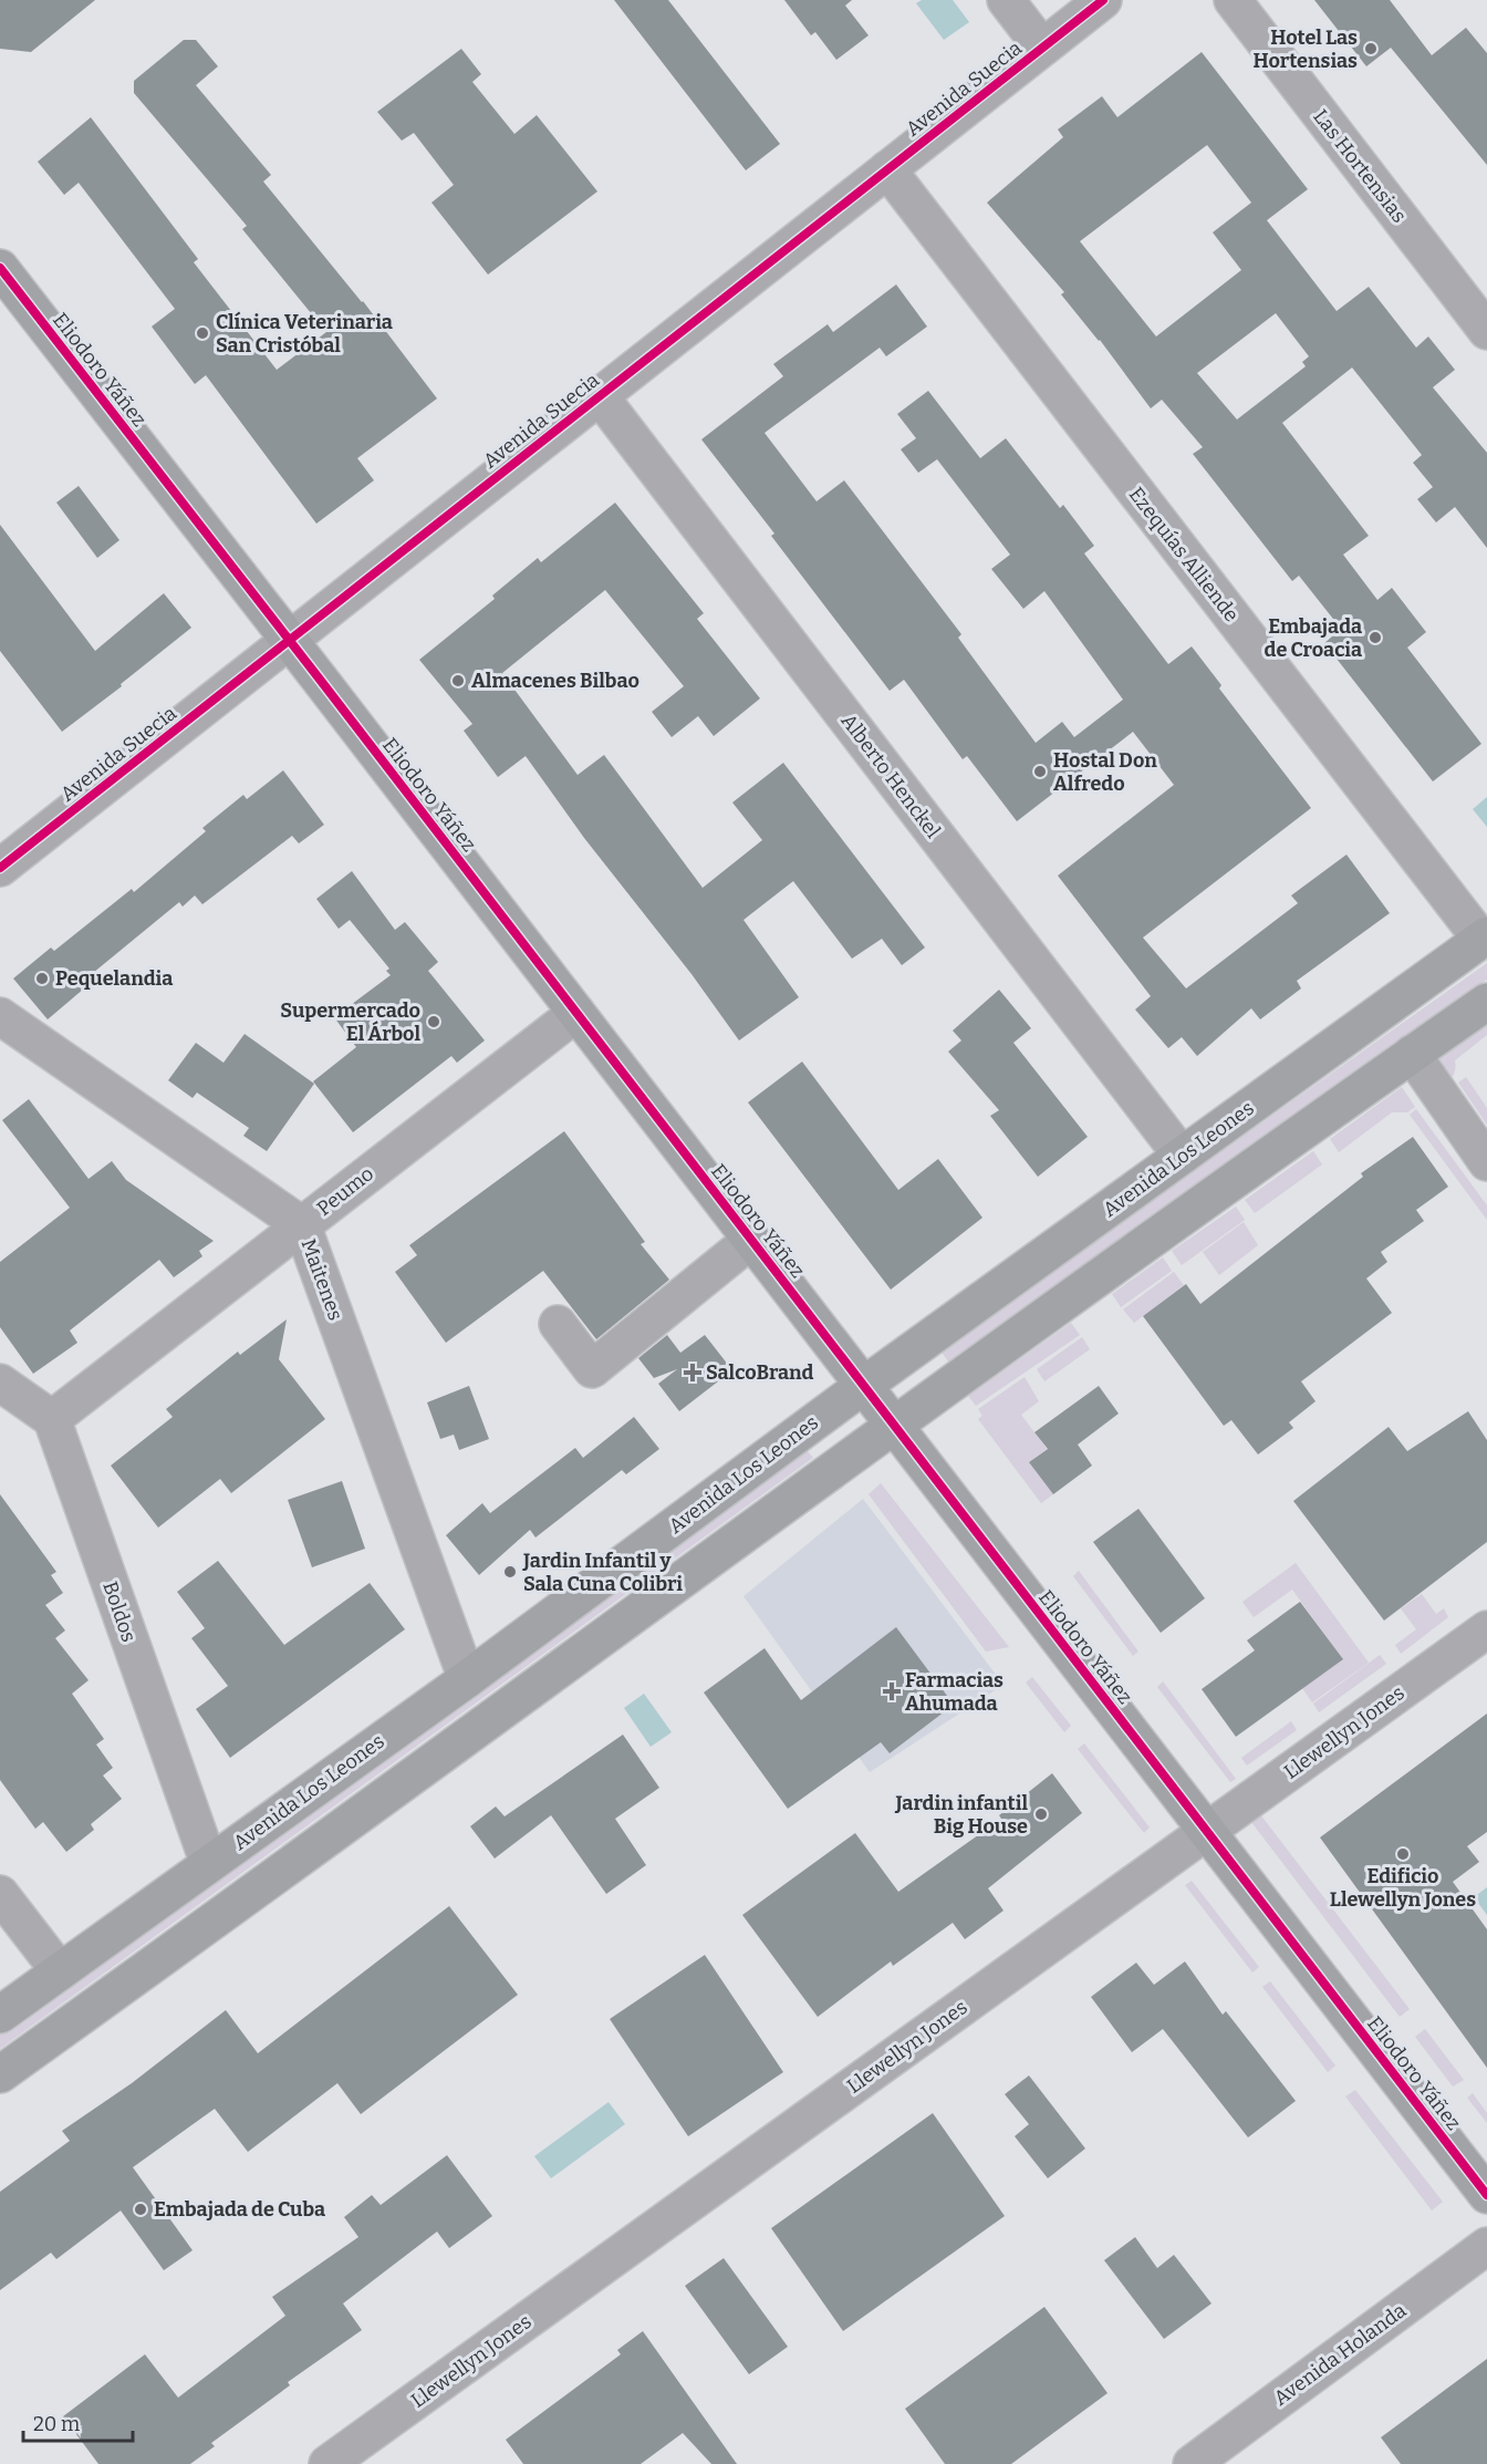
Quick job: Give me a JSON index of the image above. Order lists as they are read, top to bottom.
{
  "streets": {
    "main road": ["Eliodoro Yáñez", "Avenida Los Leones"],
    "street": [
      "Avenida Suecia",
      "Las Hortensias",
      "Ezequías Alliende",
      "Alberto Henckel",
      "Peumo",
      "Maitenes",
      "Boldos",
      "Llewellyn Jones",
      "Avenida Holanda"
    ]
  },
  "crossings": [
    ["Avenida Suecia", "Eliodoro Yáñez"],
    ["Avenida Suecia", "Ezequías Alliende"],
    ["Avenida Suecia", "Alberto Henckel"],
    ["Eliodoro Yáñez", "Avenida Los Leones"],
    ["Eliodoro Yáñez", "Peumo"],
    ["Eliodoro Yáñez", "Llewellyn Jones"],
    ["Ezequías Alliende", "Avenida Los Leones"],
    ["Alberto Henckel", "Avenida Los Leones"],
    ["Avenida Los Leones", "Maitenes"],
    ["Avenida Los Leones", "Boldos"],
    ["Peumo", "Maitenes"],
    ["Peumo", "Boldos"]
  ],
  "places": {
    "other": [
      "Hotel Las Hortensias",
      "Clínica Veterinaria San Cristóbal",
      "Embajada de Croacia",
      "Almacenes Bilbao",
      "Hostal Don Alfredo",
      "Pequelandia",
      "Supermercado El Árbol",
      "Jardin Infantil y Sala Cuna Colibri",
      "Jardin infantil Big House",
      "Edificio Llewellyn Jones",
      "Embajada de Cuba"
    ],
    "health": ["SalcoBrand", "Farmacias Ahumada"]
  },
  "scale_bar": "20 m"
}
